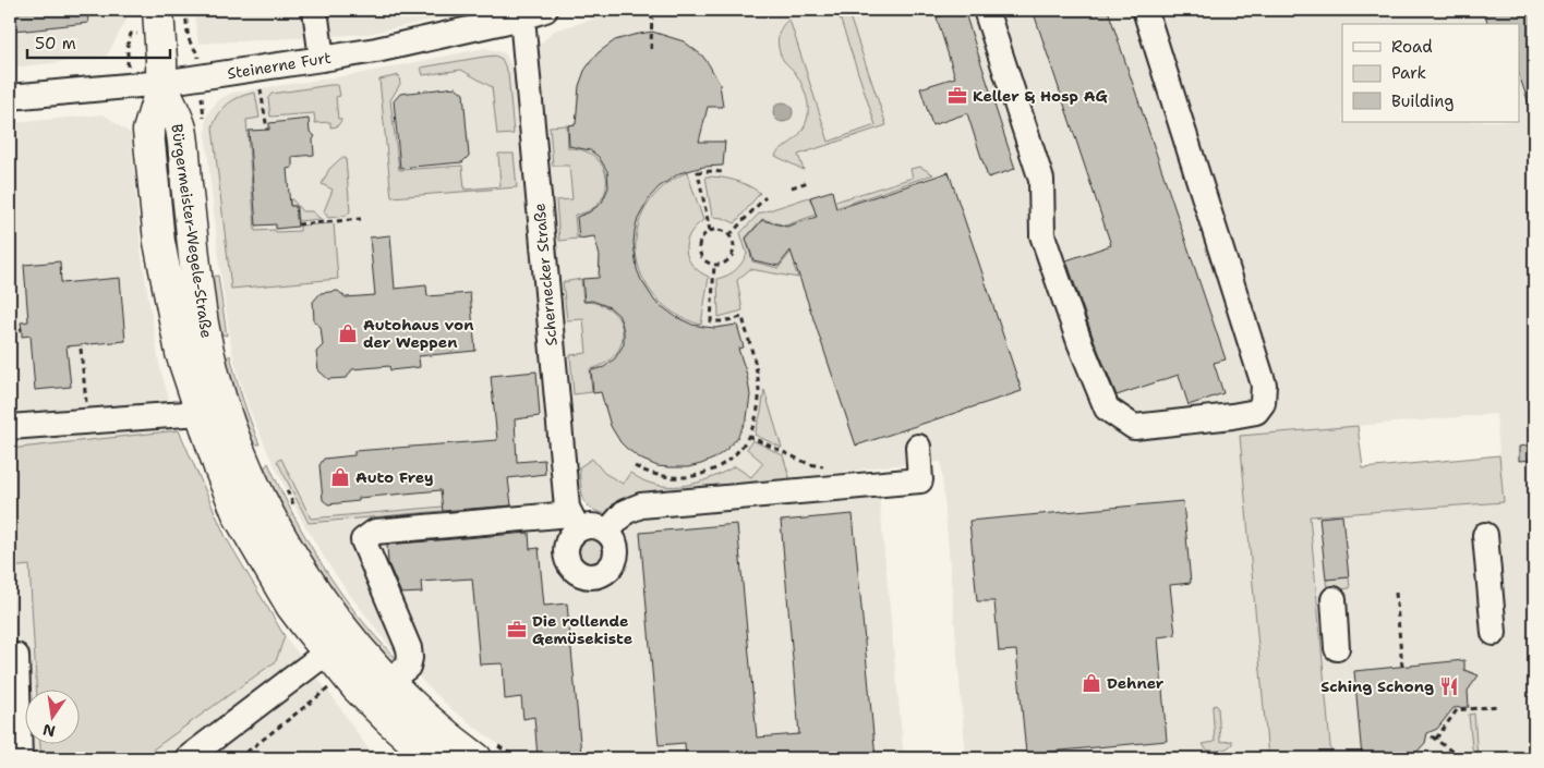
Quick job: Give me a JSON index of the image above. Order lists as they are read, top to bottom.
{
  "streets": {
    "main road": ["Bürgermeister-Wegele-Straße"],
    "street": ["Steinerne Furt", "Schernecker Straße"]
  },
  "crossings": [
    ["Steinerne Furt", "Bürgermeister-Wegele-Straße"],
    ["Steinerne Furt", "Schernecker Straße"]
  ],
  "places": {
    "office": ["Keller & Hosp AG", "Die rollende Gemüsekiste"],
    "shop": ["Autohaus von der Weppen", "Auto Frey", "Dehner"],
    "restaurant": ["Sching Schong"]
  },
  "legend": ["Road", "Park", "Building"],
  "scale_bar": "50 m",
  "north": "bottom"
}
